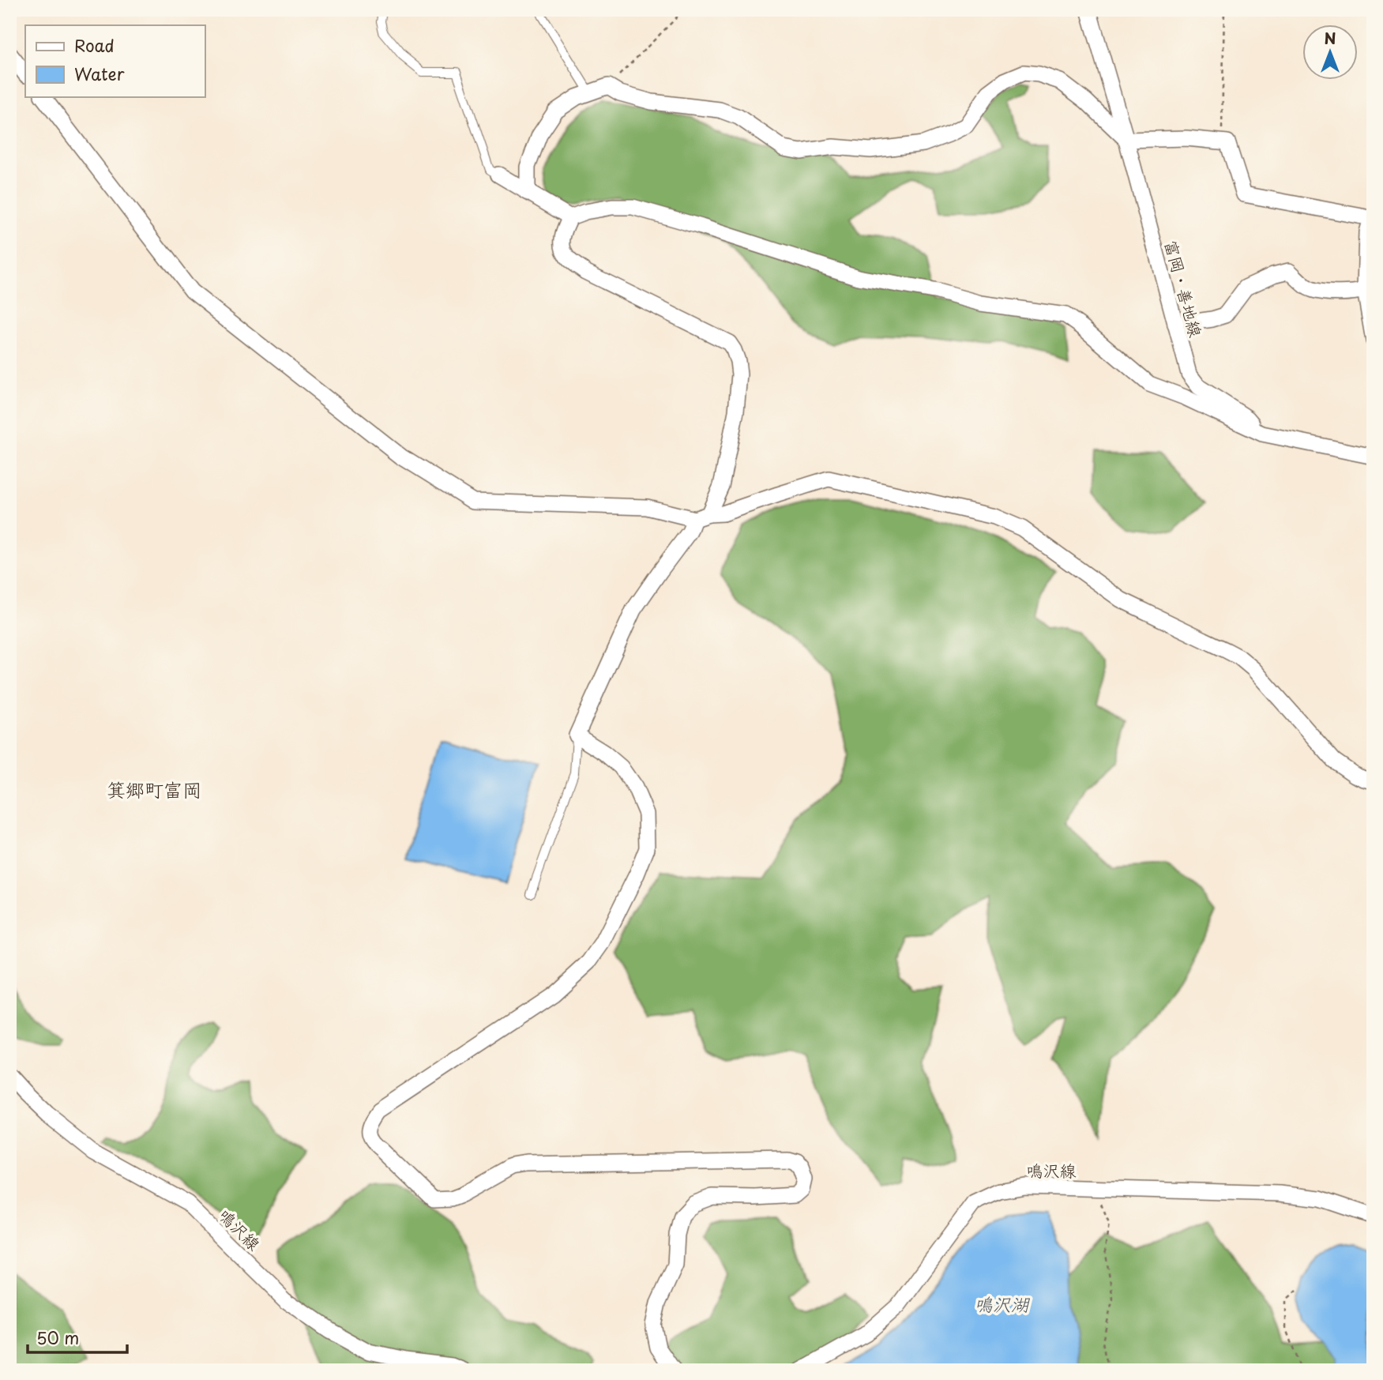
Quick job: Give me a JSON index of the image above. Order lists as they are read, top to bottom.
{
  "streets": {
    "street": ["富岡・善地線", "鳴沢線"]
  },
  "districts": ["箕郷町富岡"],
  "water": ["鳴沢湖"],
  "legend": ["Road", "Water"],
  "scale_bar": "50 m",
  "north": "top"
}
